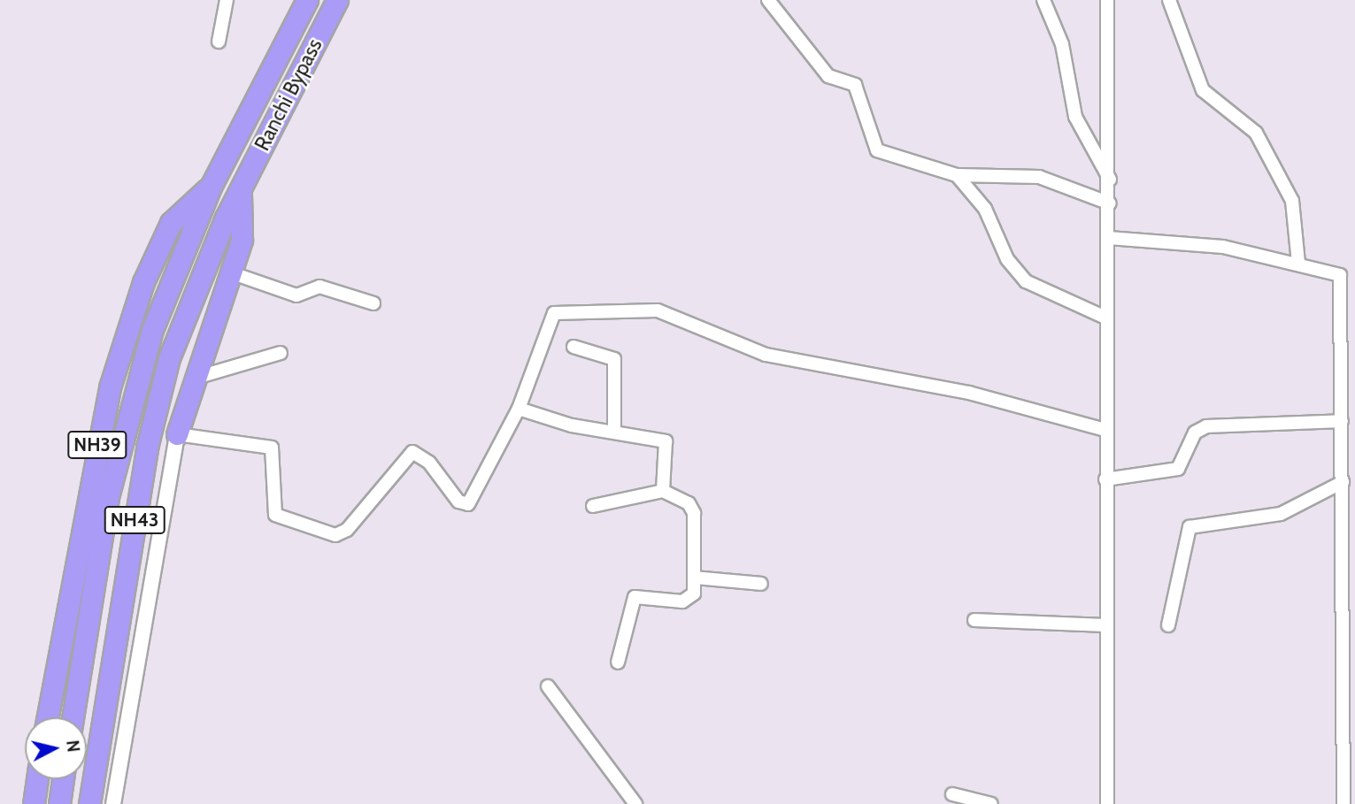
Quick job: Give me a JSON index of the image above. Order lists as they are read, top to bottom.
{
  "streets": {
    "highway": ["Ranchi Bypass", "NH39", "NH43"]
  },
  "crossings": [
    ["Ranchi Bypass", "NH39"],
    ["Ranchi Bypass", "NH43"],
    ["NH39", "NH43"]
  ],
  "north": "right"
}
